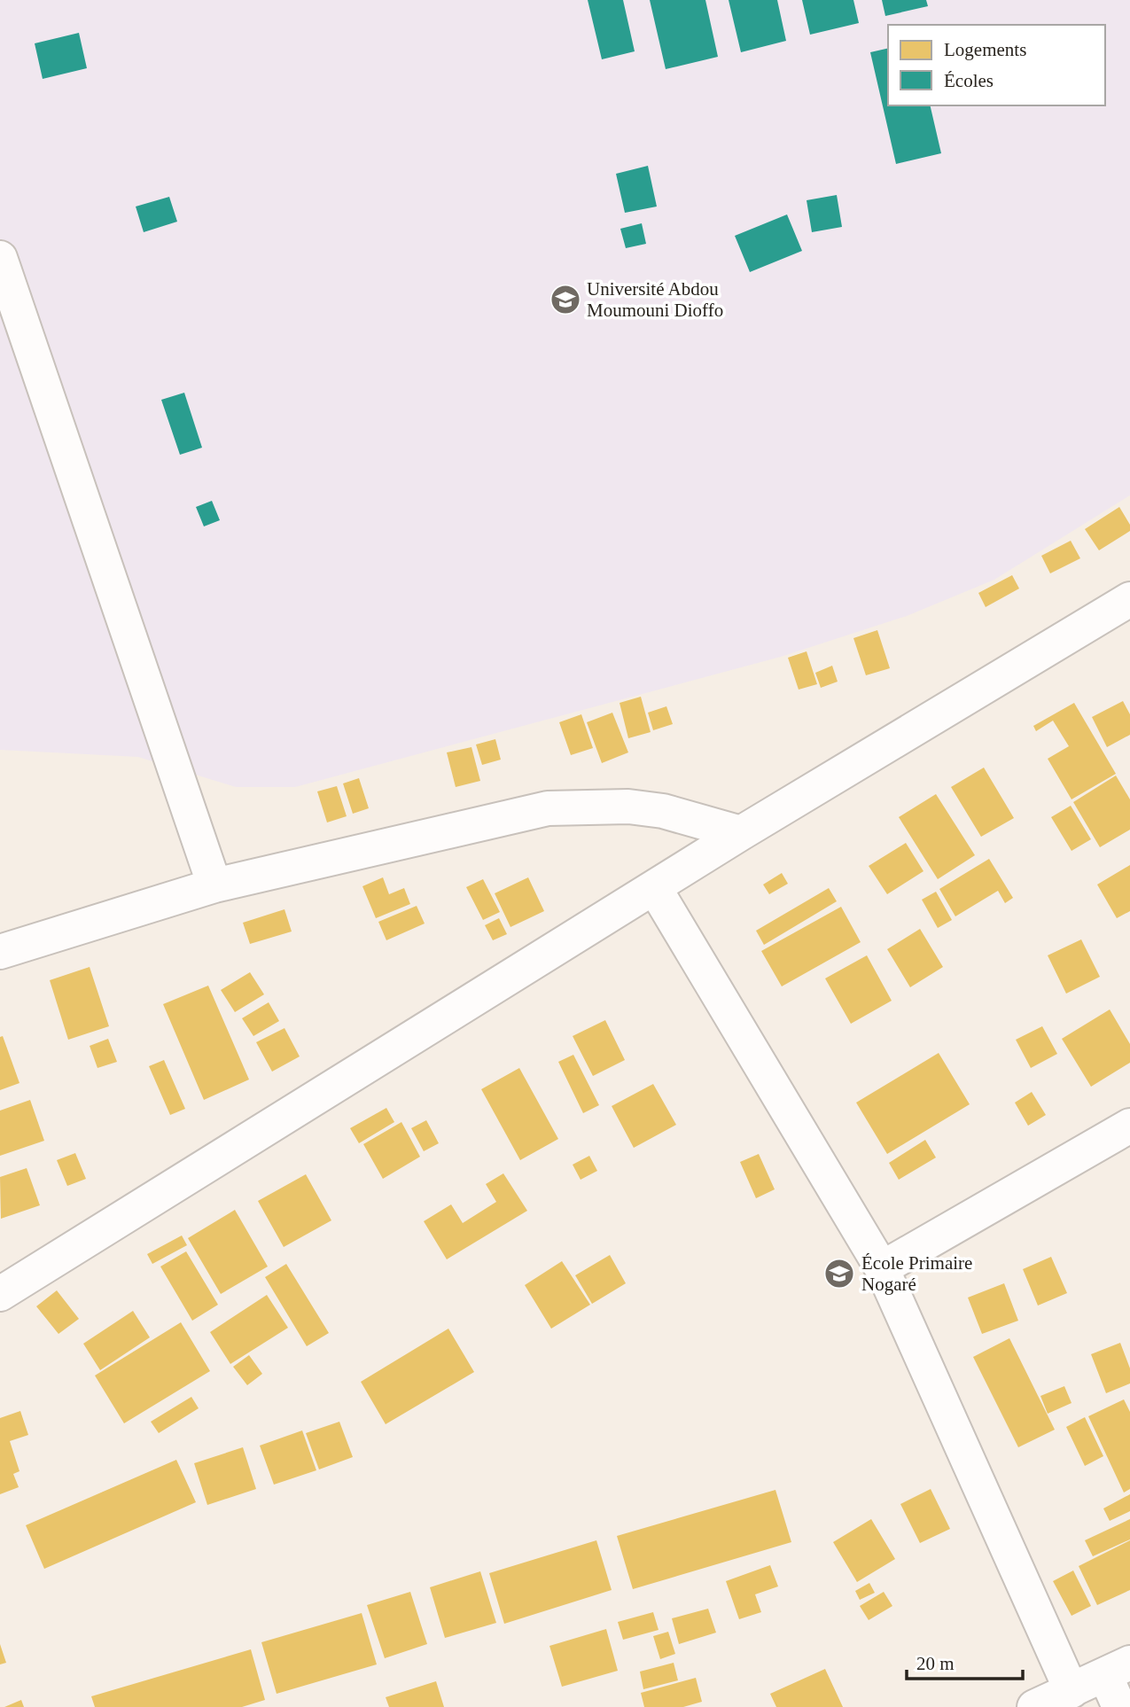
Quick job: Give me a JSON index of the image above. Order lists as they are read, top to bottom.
{
  "places": {
    "school or university": ["Université Abdou Moumouni Dioffo", "École Primaire Nogaré"]
  },
  "legend": ["Logements", "Écoles"],
  "scale_bar": "20 m"
}
